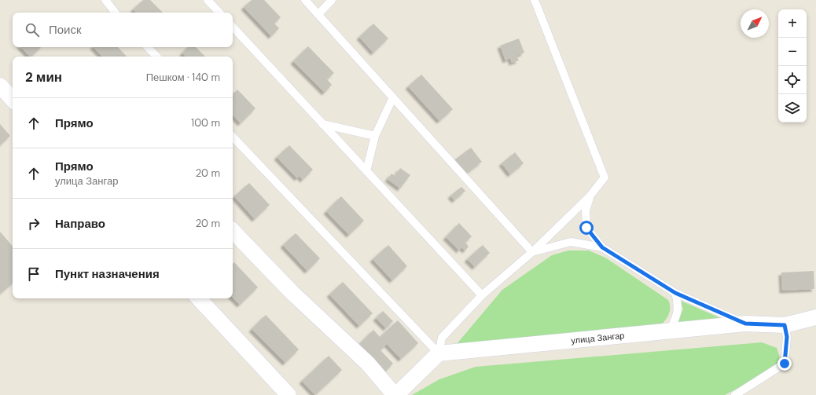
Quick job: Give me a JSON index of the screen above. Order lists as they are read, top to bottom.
{
  "streets": {
    "street": ["улица Зангар"]
  },
  "north": "top right",
  "page": {
    "map_buttons": ["+", "−"],
    "search": "Поиск",
    "heading": ["2 мин", "Пешком · 140 m"],
    "list": [
      ["Прямо", "100 m"],
      ["Прямо", "улица Зангар", "20 m"],
      ["Направо", "20 m"],
      "Пункт назначения"
    ]
  }
}
